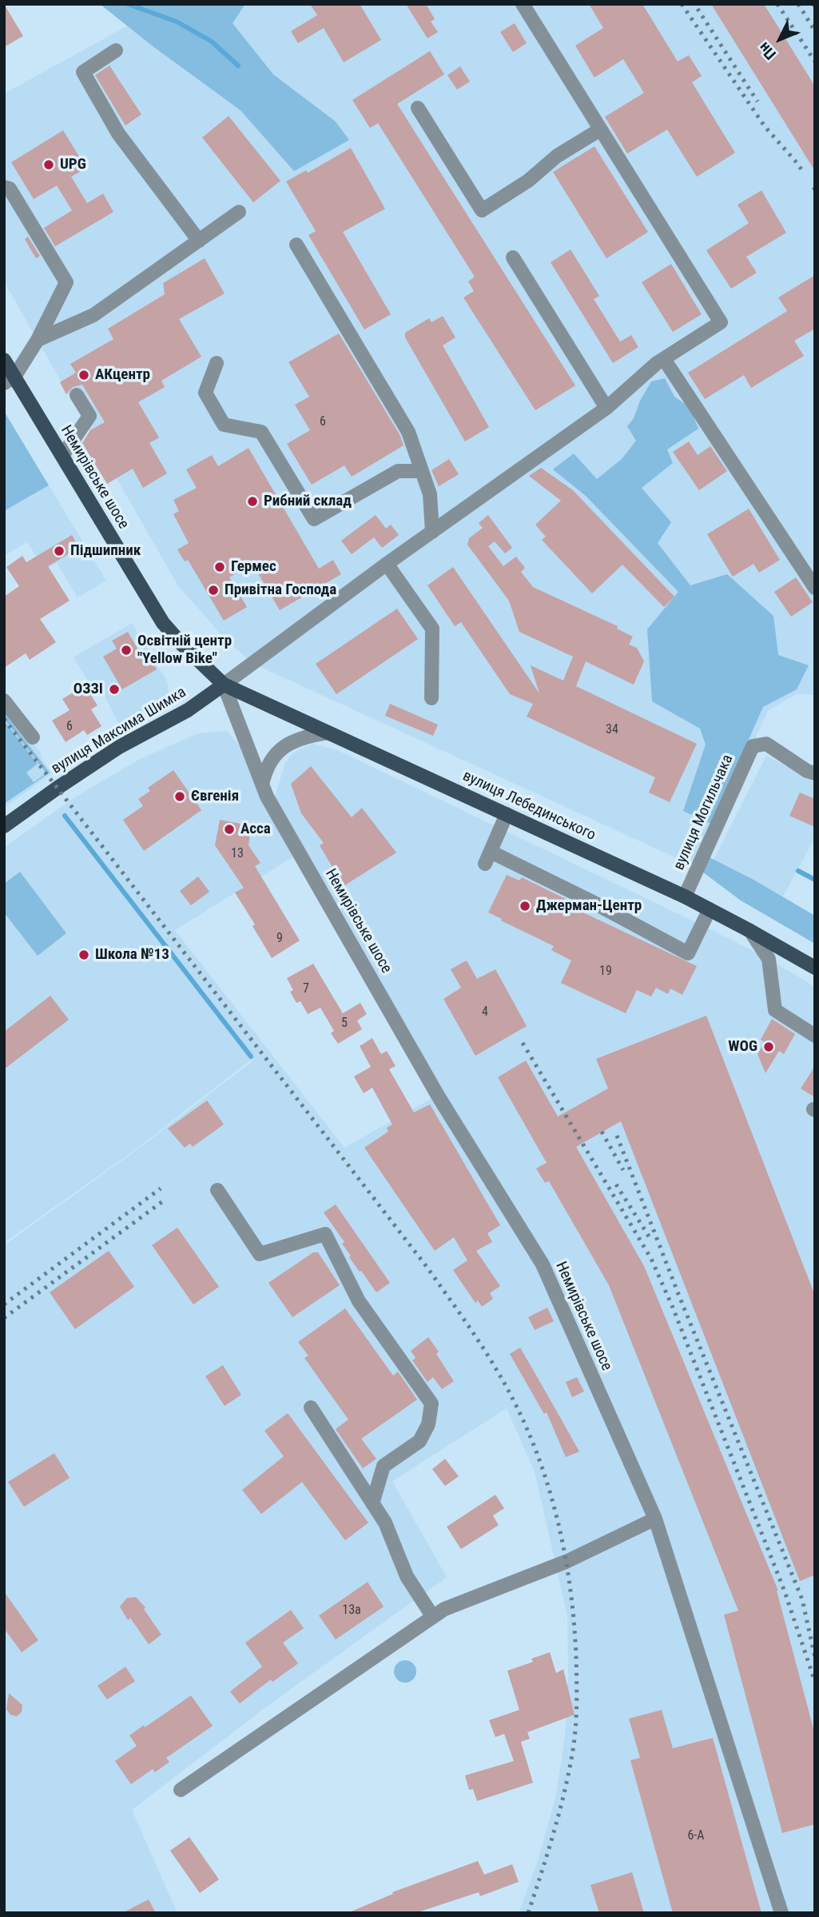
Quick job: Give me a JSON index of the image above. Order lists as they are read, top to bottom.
{
  "streets": {
    "main road": ["Немирівське шосе", "вулиця Максима Шимка", "вулиця Лебединського"],
    "street": ["вулиця Могильчака"]
  },
  "crossings": [
    ["Немирівське шосе", "вулиця Максима Шимка"],
    ["Немирівське шосе", "вулиця Лебединського"],
    ["вулиця Максима Шимка", "вулиця Лебединського"],
    ["вулиця Лебединського", "вулиця Могильчака"]
  ],
  "places": [
    "UPG",
    "АКцентр",
    "Рибний склад",
    "Підшипник",
    "Гермес",
    "Привітна Господа",
    "Освітній центр \"Yellow Bike\"",
    "ОЗЗІ",
    "Євгенія",
    "Асса",
    "Джерман-Центр",
    "Школа №13",
    "WOG"
  ],
  "house_numbers": [
    "6",
    "6",
    "34",
    "13",
    "9",
    "19",
    "7",
    "4",
    "5",
    "13а",
    "6-А"
  ],
  "north": "bottom left"
}
